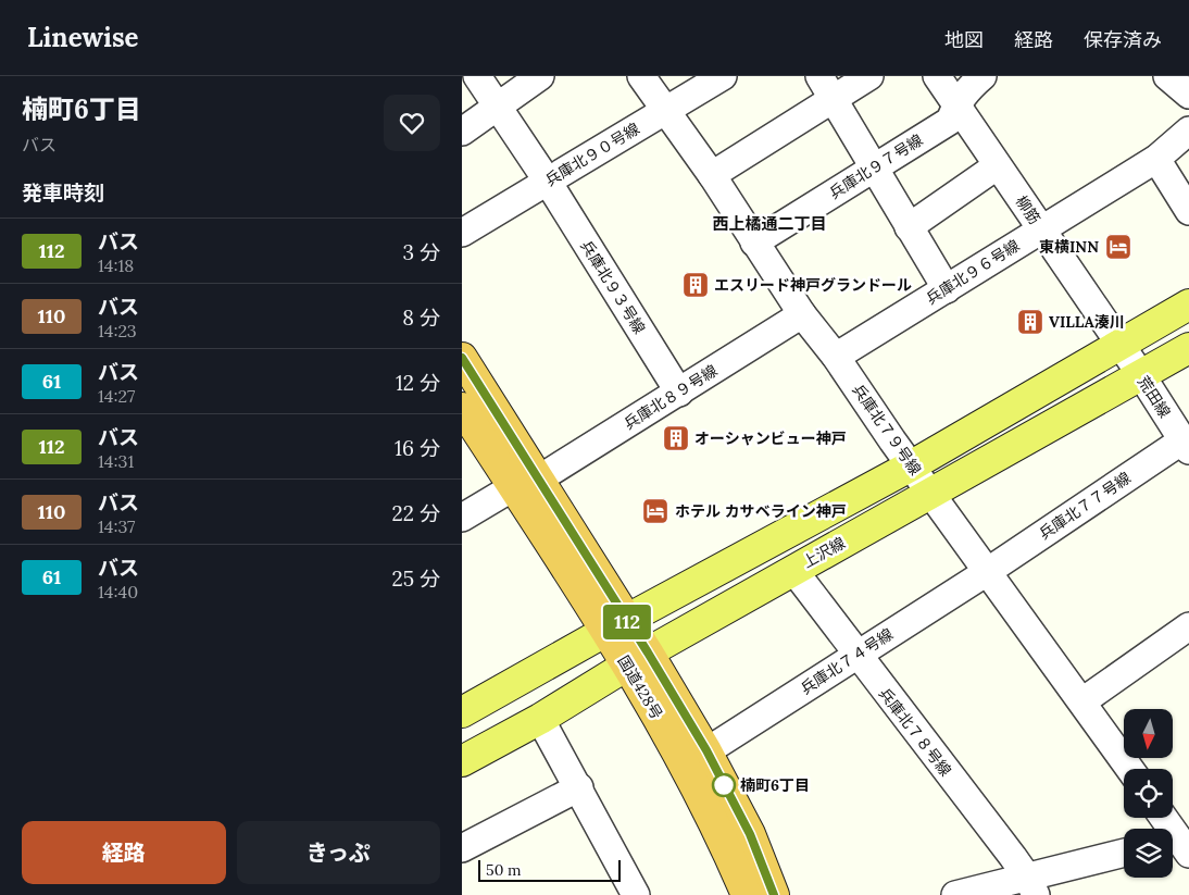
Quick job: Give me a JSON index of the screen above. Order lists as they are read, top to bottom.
{
  "streets": {
    "highway": ["国道428号"],
    "main road": ["上沢線"],
    "street": [
      "兵庫北９０号線",
      "兵庫北９７号線",
      "柳筋",
      "兵庫北９６号線",
      "兵庫北９３号線",
      "兵庫北８９号線",
      "荒田線",
      "兵庫北７９号線",
      "兵庫北７７号線",
      "兵庫北７４号線",
      "兵庫北７８号線"
    ]
  },
  "crossings": [
    ["兵庫北９０号線", "兵庫北９３号線"],
    ["兵庫北９０号線", "兵庫北７９号線"],
    ["兵庫北９７号線", "柳筋"],
    ["兵庫北９７号線", "兵庫北７９号線"],
    ["柳筋", "兵庫北９６号線"],
    ["柳筋", "荒田線"],
    ["兵庫北９６号線", "兵庫北７９号線"],
    ["兵庫北９３号線", "兵庫北８９号線"],
    ["兵庫北８９号線", "兵庫北７９号線"],
    ["兵庫北８９号線", "国道428号"],
    ["荒田線", "兵庫北７７号線"],
    ["荒田線", "上沢線"],
    ["兵庫北７９号線", "兵庫北７７号線"],
    ["兵庫北７９号線", "上沢線"],
    ["兵庫北７９号線", "兵庫北７４号線"],
    ["兵庫北７７号線", "兵庫北７４号線"],
    ["上沢線", "国道428号"],
    ["上沢線", "兵庫北７８号線"],
    ["兵庫北７４号線", "国道428号"],
    ["兵庫北７４号線", "兵庫北７８号線"]
  ],
  "districts": ["西上橘通二丁目"],
  "places": {
    "hotel": ["東横INN", "ホテル カサベライン神戸"],
    "building": ["エスリード神戸グランドール", "VILLA湊川", "オーシャンビュー神戸"],
    "other": ["楠町6丁目"]
  },
  "lines": ["bus line 112"],
  "scale_bar": "50 m",
  "north": "bottom",
  "page": {
    "header": "Linewise",
    "nav": ["地図", "経路", "保存済み"],
    "heading": [
      ["楠町6丁目", "バス"],
      "発車時刻"
    ],
    "on_map": "112",
    "list": [
      {
        "mark": "112",
        "name": "バス",
        "note": "14:18",
        "value": "3 分"
      },
      {
        "mark": "110",
        "name": "バス",
        "note": "14:23",
        "value": "8 分"
      },
      {
        "mark": "61",
        "name": "バス",
        "note": "14:27",
        "value": "12 分"
      },
      {
        "mark": "112",
        "name": "バス",
        "note": "14:31",
        "value": "16 分"
      },
      {
        "mark": "110",
        "name": "バス",
        "note": "14:37",
        "value": "22 分"
      },
      {
        "mark": "61",
        "name": "バス",
        "note": "14:40",
        "value": "25 分"
      }
    ],
    "buttons": ["経路", "きっぷ"],
    "scale": "50 m"
  }
}
